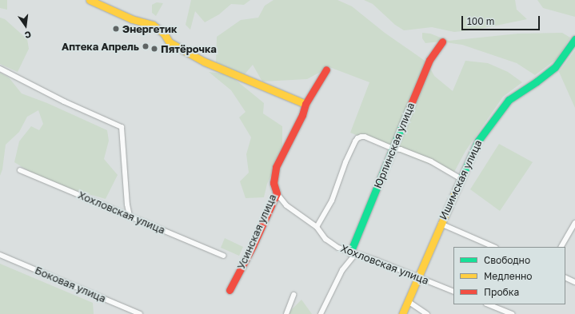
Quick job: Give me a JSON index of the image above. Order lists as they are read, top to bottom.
{
  "streets": {
    "street": [
      "Юрлинская улица",
      "Ишимская улица",
      "Хохловская улица",
      "Усинская улица",
      "Боковая улица"
    ]
  },
  "crossings": [
    ["Юрлинская улица", "Хохловская улица"],
    ["Ишимская улица", "Хохловская улица"],
    ["Хохловская улица", "Усинская улица"]
  ],
  "places": ["Энергетик", "Аптека Апрель", "Пятёрочка"],
  "legend": ["Свободно", "Медленно", "Пробка"],
  "scale_bar": "100 m",
  "north": "bottom"
}
